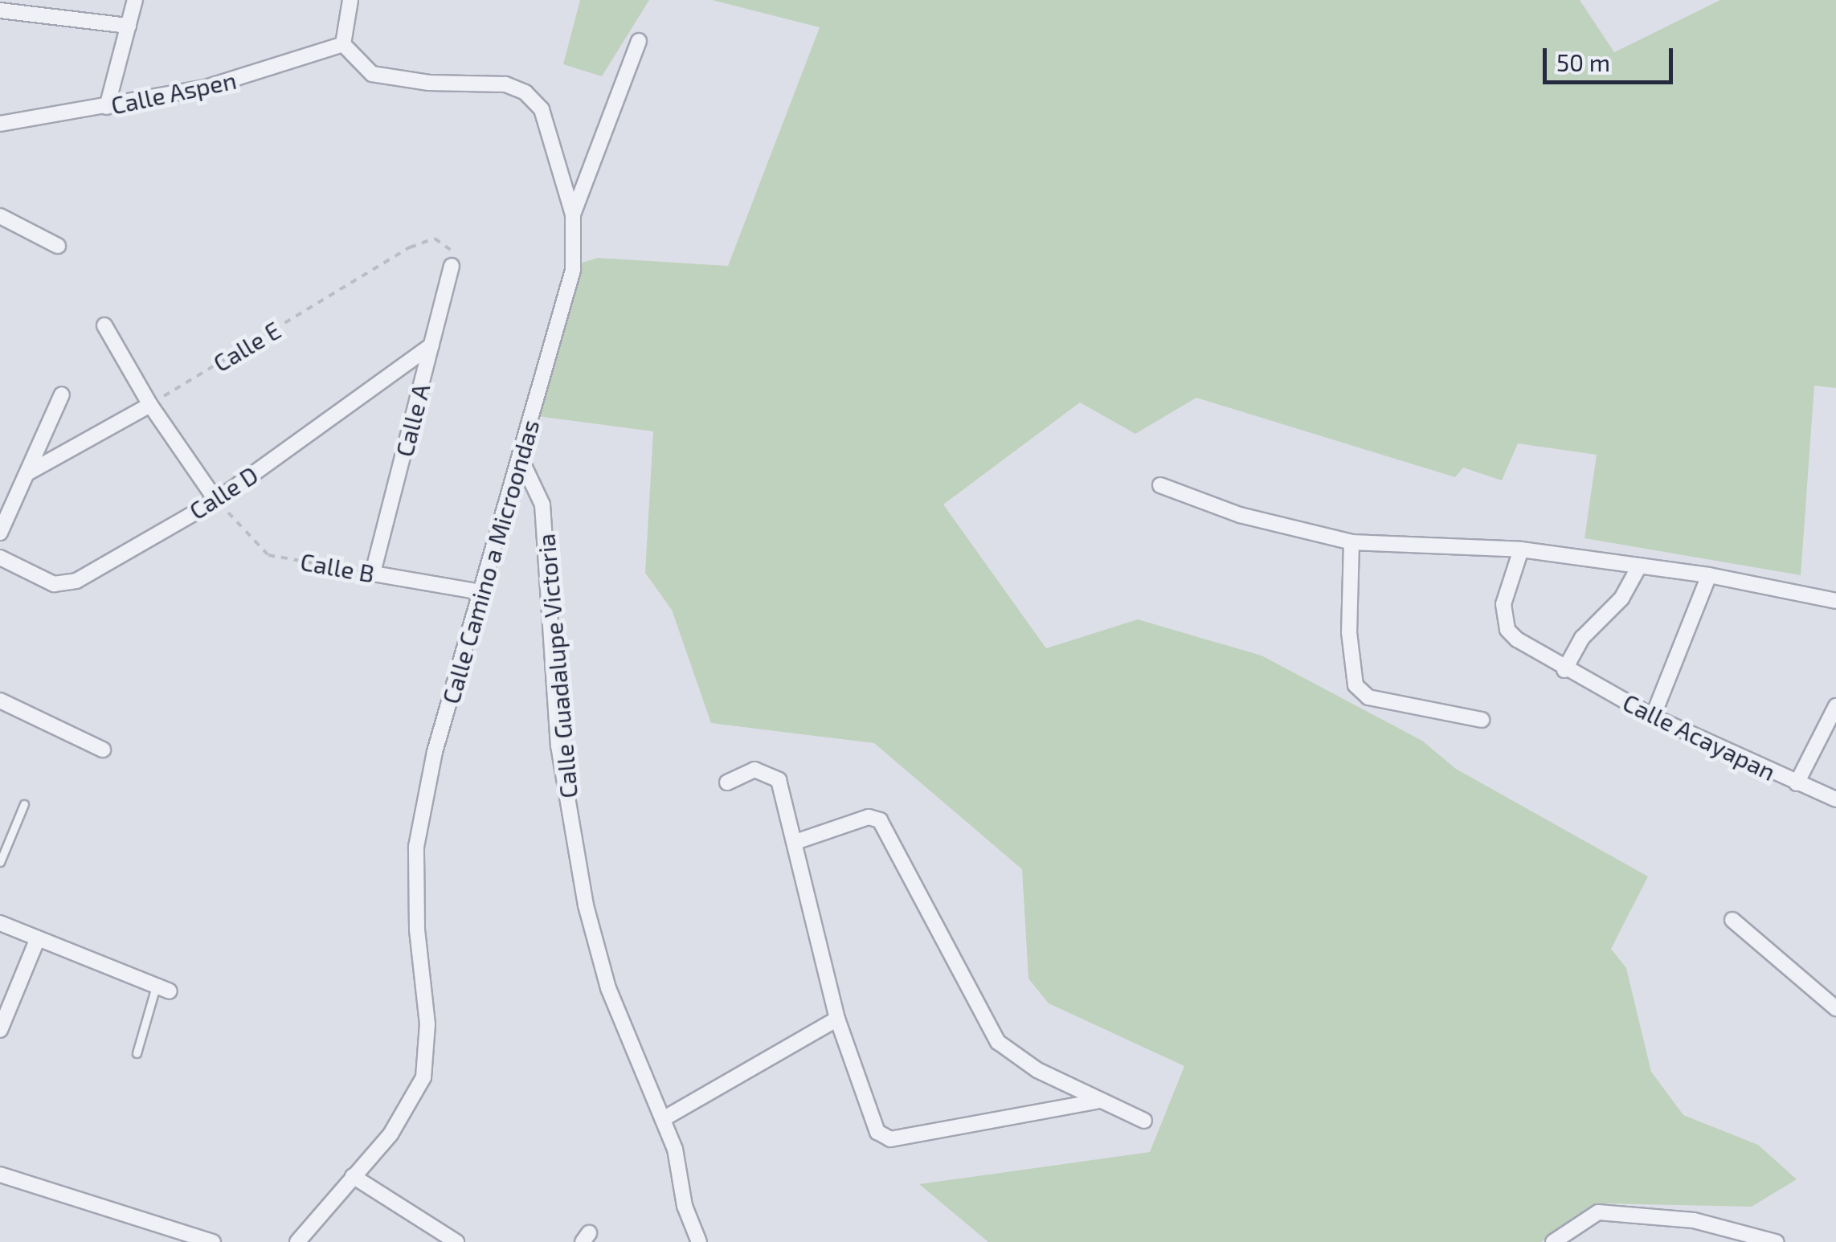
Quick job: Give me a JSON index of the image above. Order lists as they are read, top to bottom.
{
  "streets": {
    "street": [
      "Calle Aspen",
      "Calle A",
      "Calle D",
      "Calle Camino a Microondas",
      "Calle B",
      "Calle Guadalupe Victoria",
      "Calle Acayapan"
    ],
    "path": ["Calle E"]
  },
  "crossings": [
    ["Calle Aspen", "Calle Camino a Microondas"],
    ["Calle E", "Calle A"],
    ["Calle A", "Calle D"],
    ["Calle A", "Calle B"],
    ["Calle D", "Calle B"],
    ["Calle Camino a Microondas", "Calle B"],
    ["Calle Camino a Microondas", "Calle Guadalupe Victoria"]
  ],
  "scale_bar": "50 m"
}
